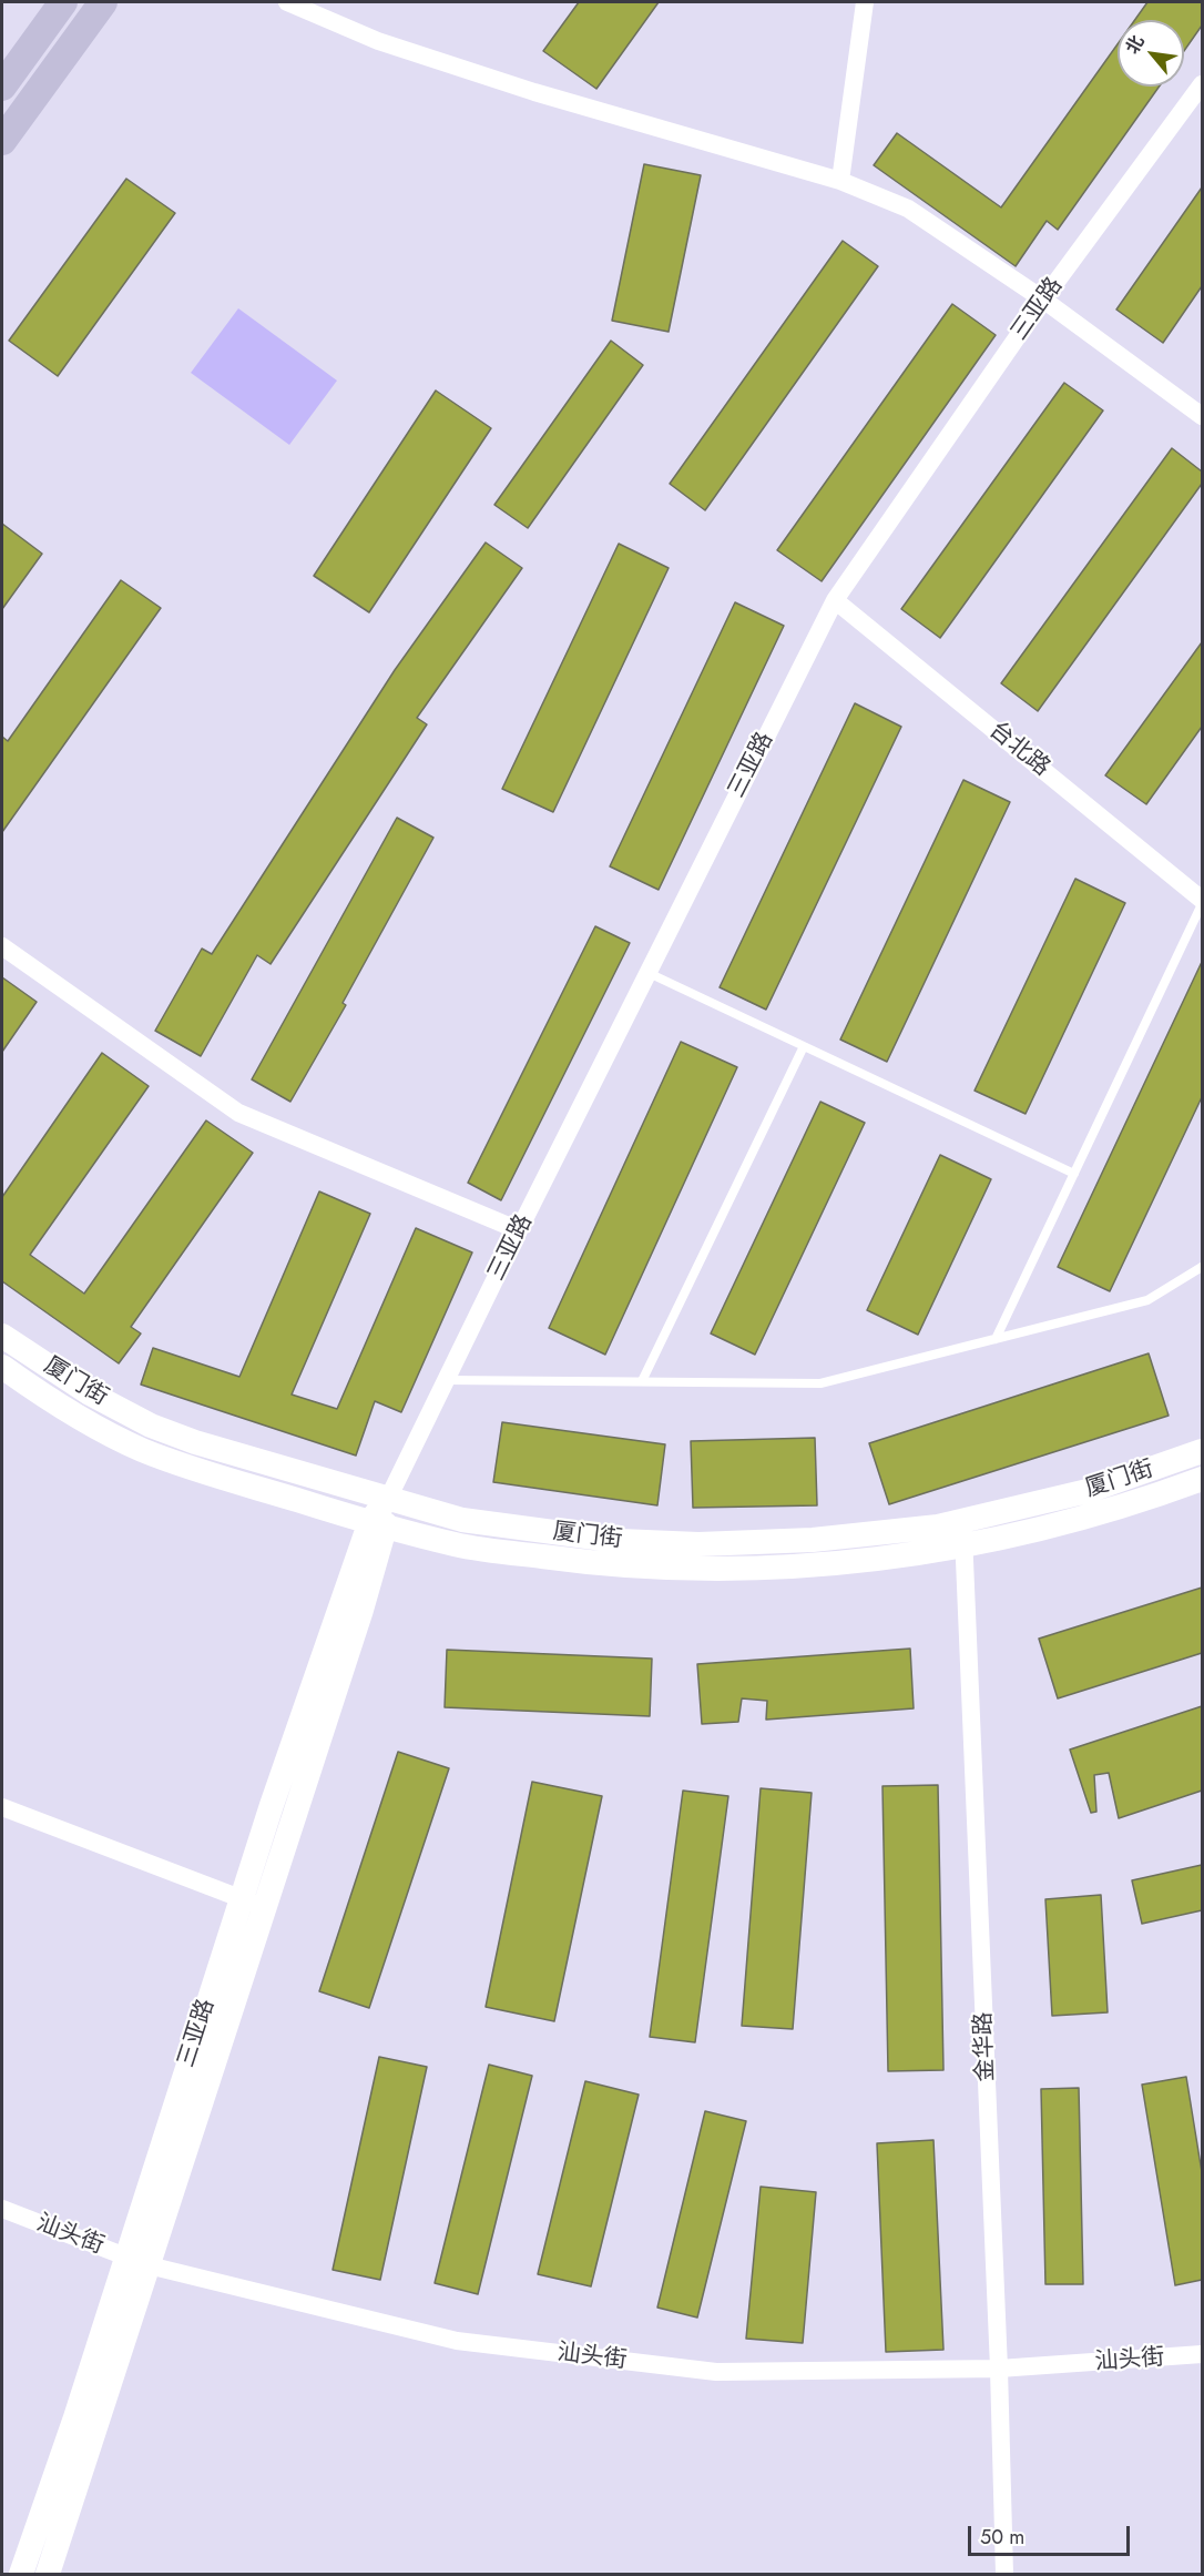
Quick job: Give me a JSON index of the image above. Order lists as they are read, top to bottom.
{
  "streets": {
    "main road": ["三亚路", "厦门街"],
    "street": ["台北路", "金华路", "汕头街"]
  },
  "crossings": [
    ["三亚路", "台北路"],
    ["三亚路", "厦门街"],
    ["三亚路", "汕头街"],
    ["厦门街", "金华路"],
    ["金华路", "汕头街"]
  ],
  "scale_bar": "50 m",
  "north": "top left"
}
